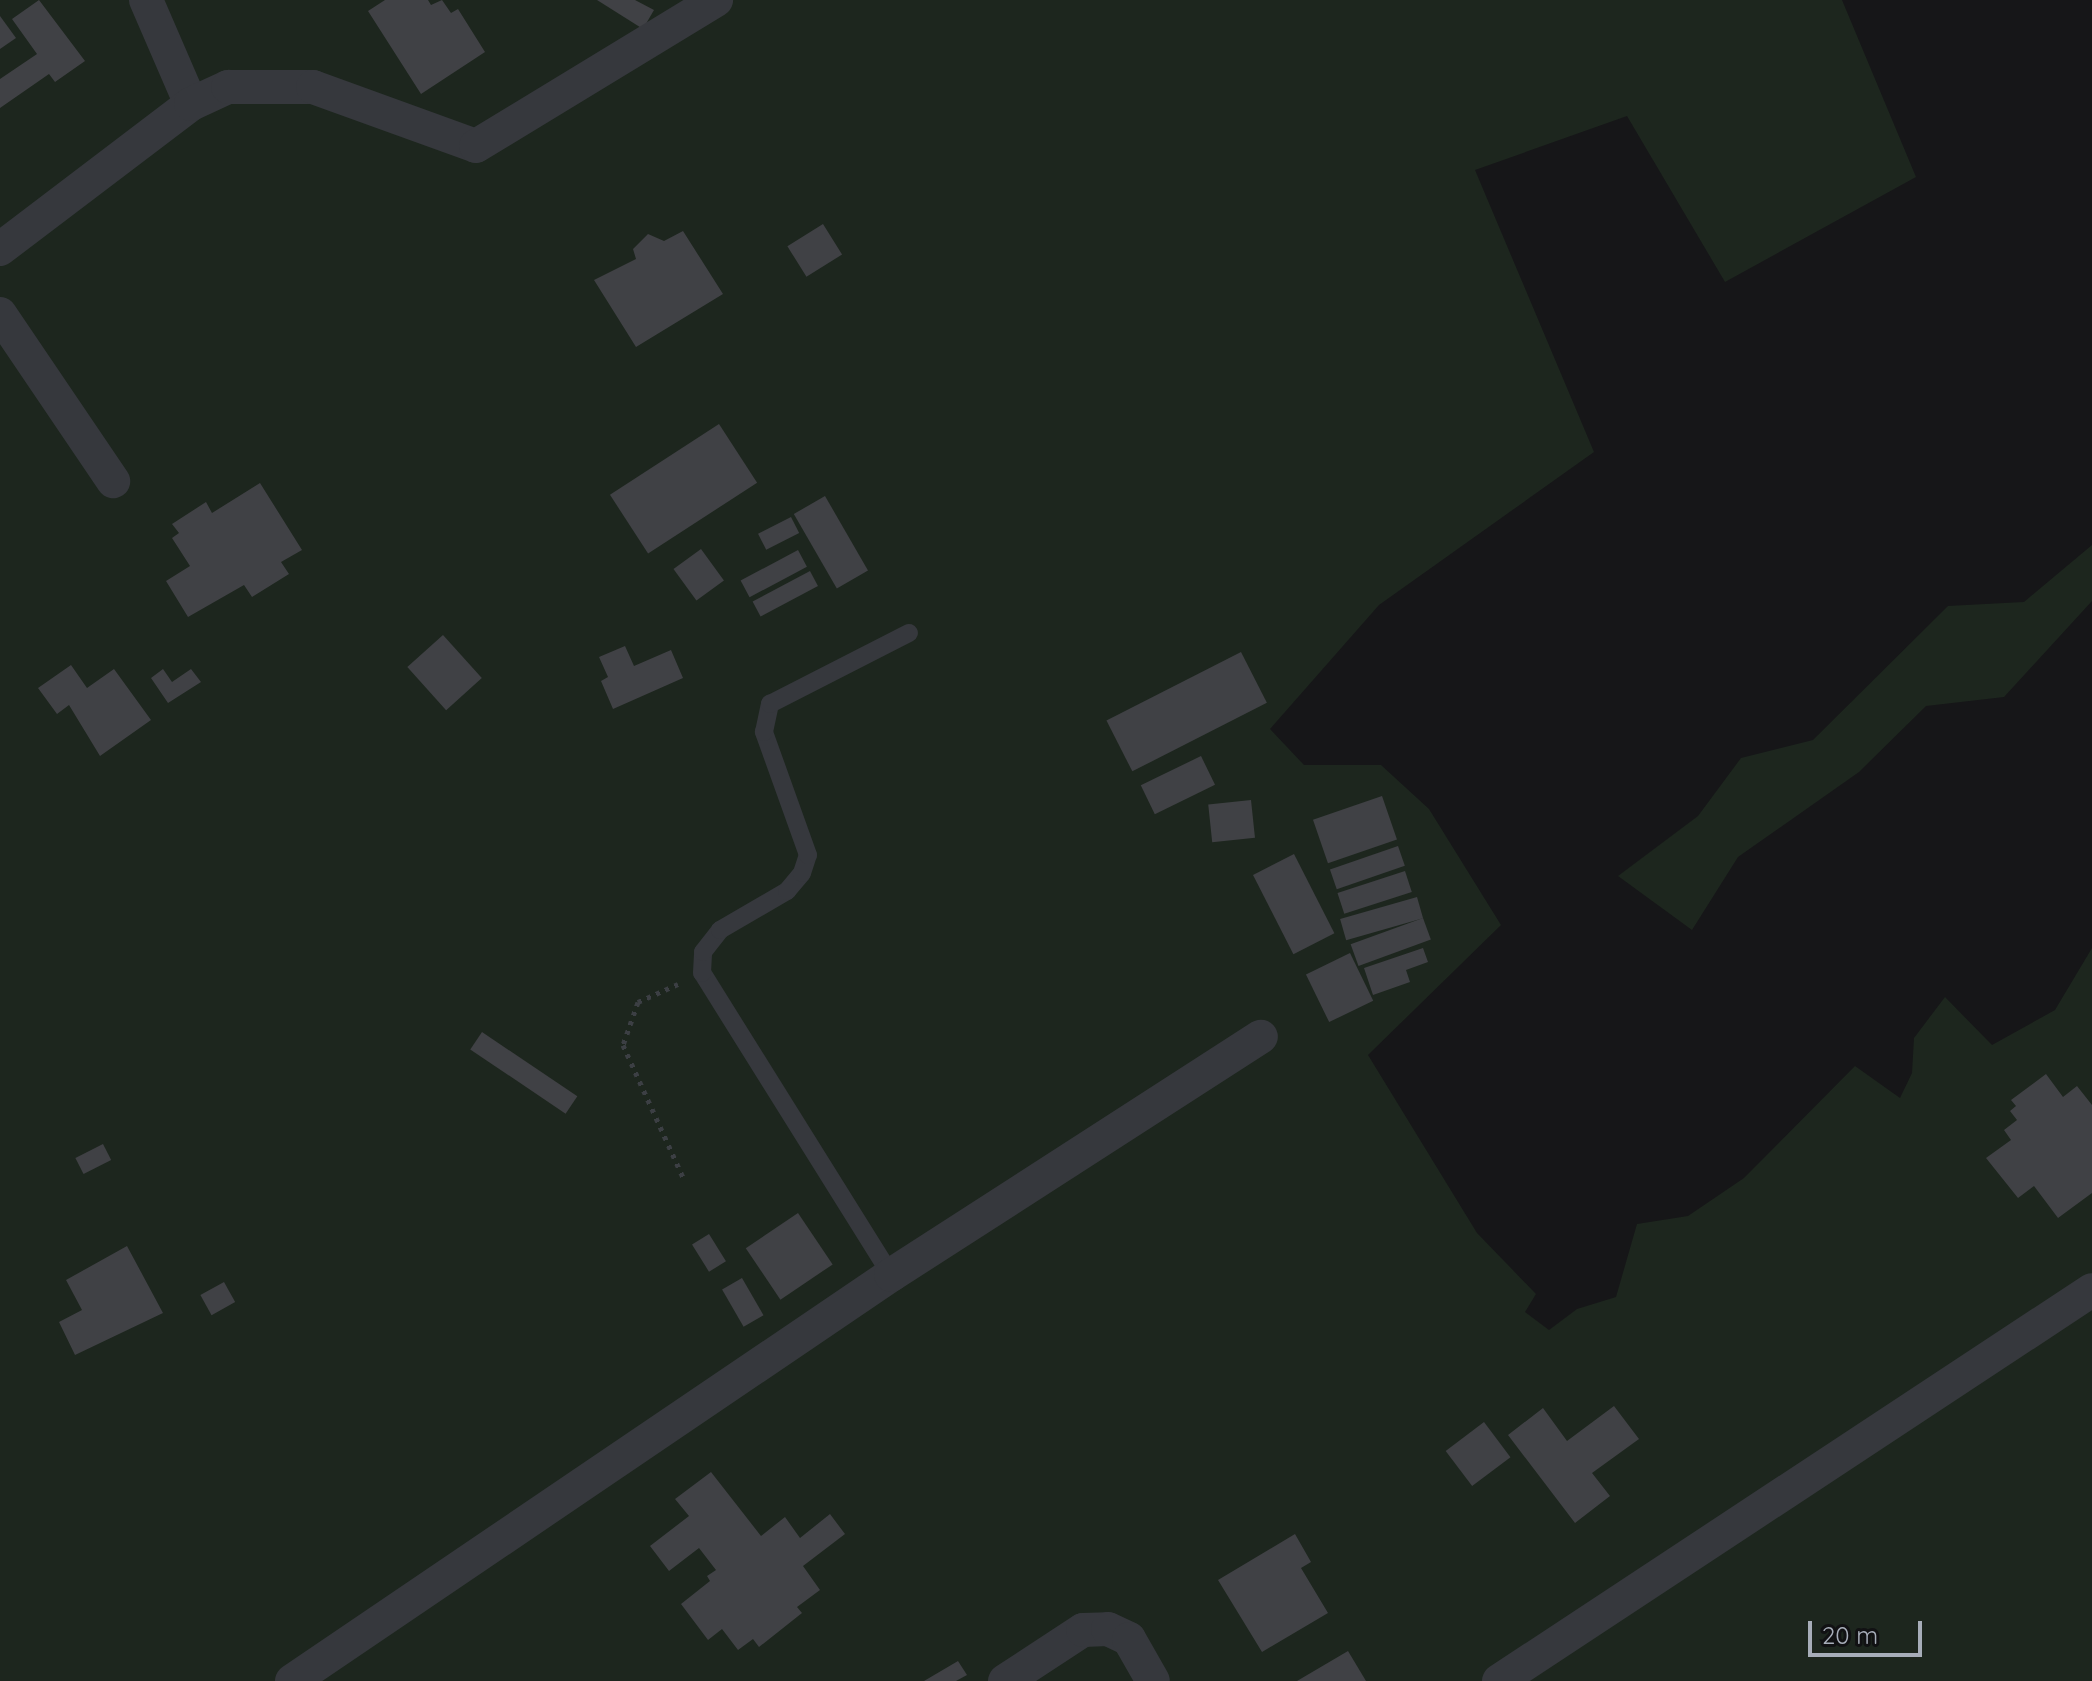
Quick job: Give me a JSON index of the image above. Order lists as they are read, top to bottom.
{
  "scale_bar": "20 m"
}
